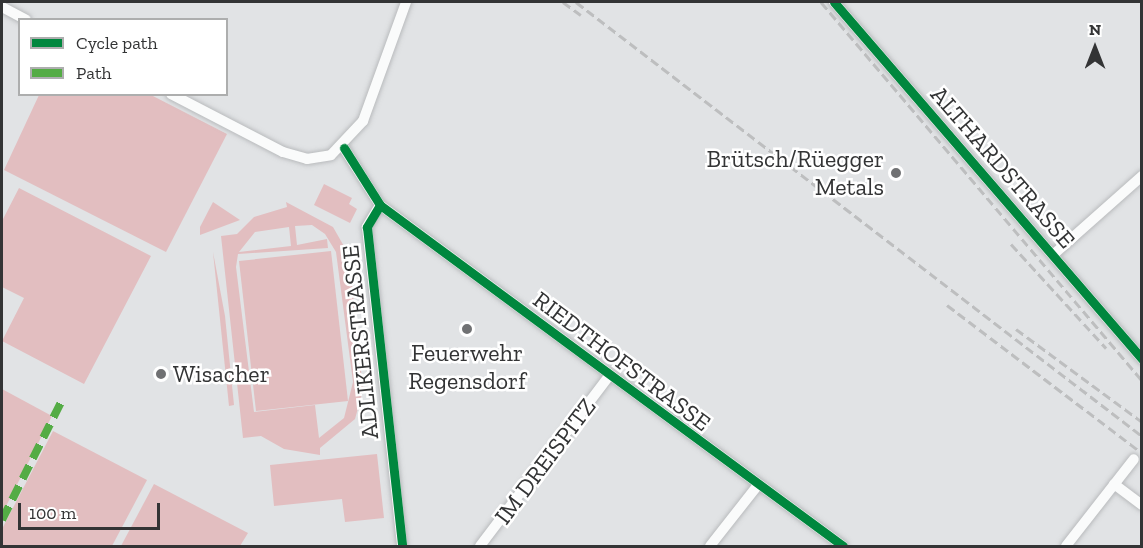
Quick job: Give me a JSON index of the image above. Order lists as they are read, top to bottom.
{
  "streets": {
    "street": [
      "ALTHARDSTRASSE",
      "ADLIKERSTRASSE",
      "RIEDTHOFSTRASSE",
      "IM DREISPITZ"
    ]
  },
  "crossings": [
    ["ADLIKERSTRASSE", "RIEDTHOFSTRASSE"],
    ["RIEDTHOFSTRASSE", "IM DREISPITZ"]
  ],
  "places": ["Brütsch/Rüegger Metals", "Feuerwehr Regensdorf", "Wisacher"],
  "legend": ["Cycle path", "Path"],
  "scale_bar": "100 m",
  "north": "top"
}
